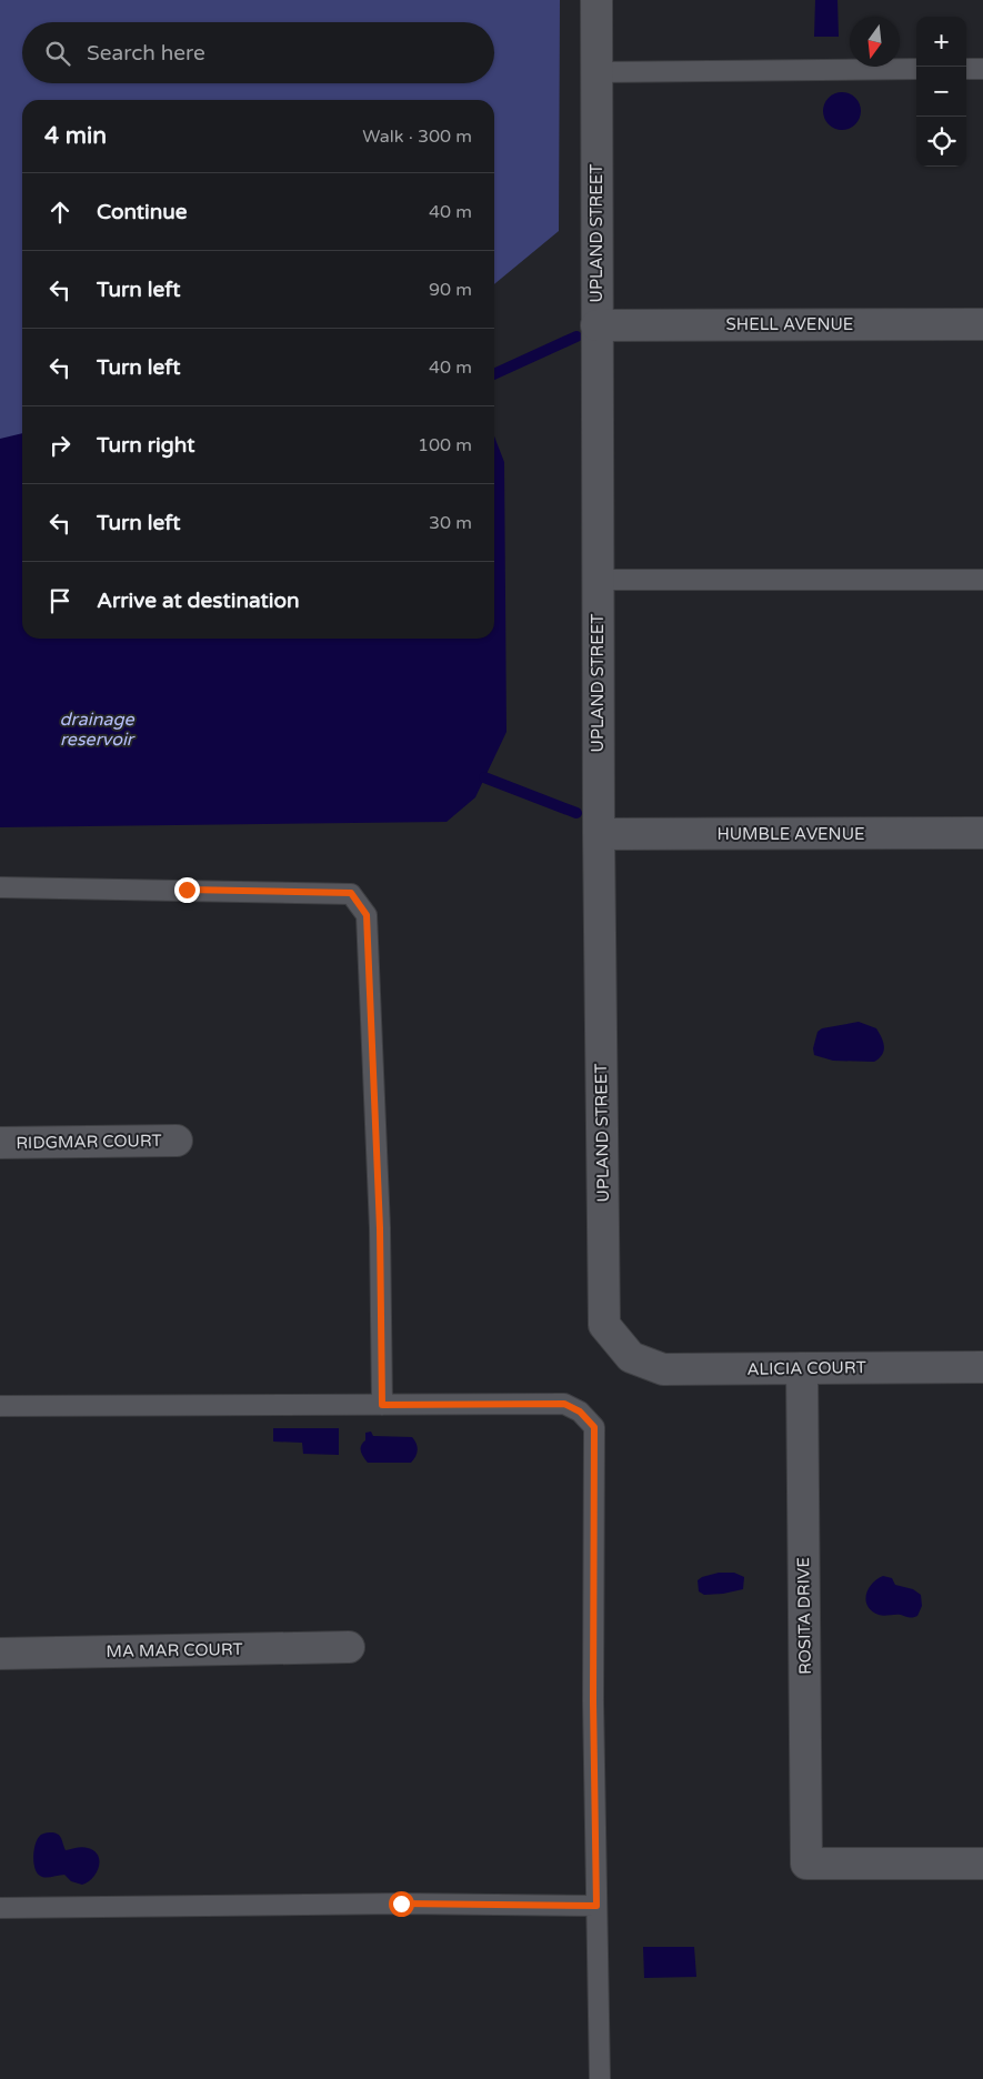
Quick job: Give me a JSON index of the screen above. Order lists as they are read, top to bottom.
{
  "streets": {
    "street": [
      "UPLAND STREET",
      "SHELL AVENUE",
      "HUMBLE AVENUE",
      "RIDGMAR COURT",
      "ALICIA COURT",
      "ROSITA DRIVE",
      "MA MAR COURT"
    ]
  },
  "crossings": [
    ["UPLAND STREET", "SHELL AVENUE"],
    ["UPLAND STREET", "HUMBLE AVENUE"],
    ["UPLAND STREET", "ALICIA COURT"],
    ["ALICIA COURT", "ROSITA DRIVE"]
  ],
  "water": ["drainage reservoir"],
  "north": "bottom",
  "page": {
    "map_buttons": ["+", "−"],
    "search": "Search here",
    "heading": ["4 min", "Walk · 300 m"],
    "list": [
      ["Continue", "40 m"],
      ["Turn left", "90 m"],
      ["Turn left", "40 m"],
      ["Turn right", "100 m"],
      ["Turn left", "30 m"],
      "Arrive at destination"
    ]
  }
}
